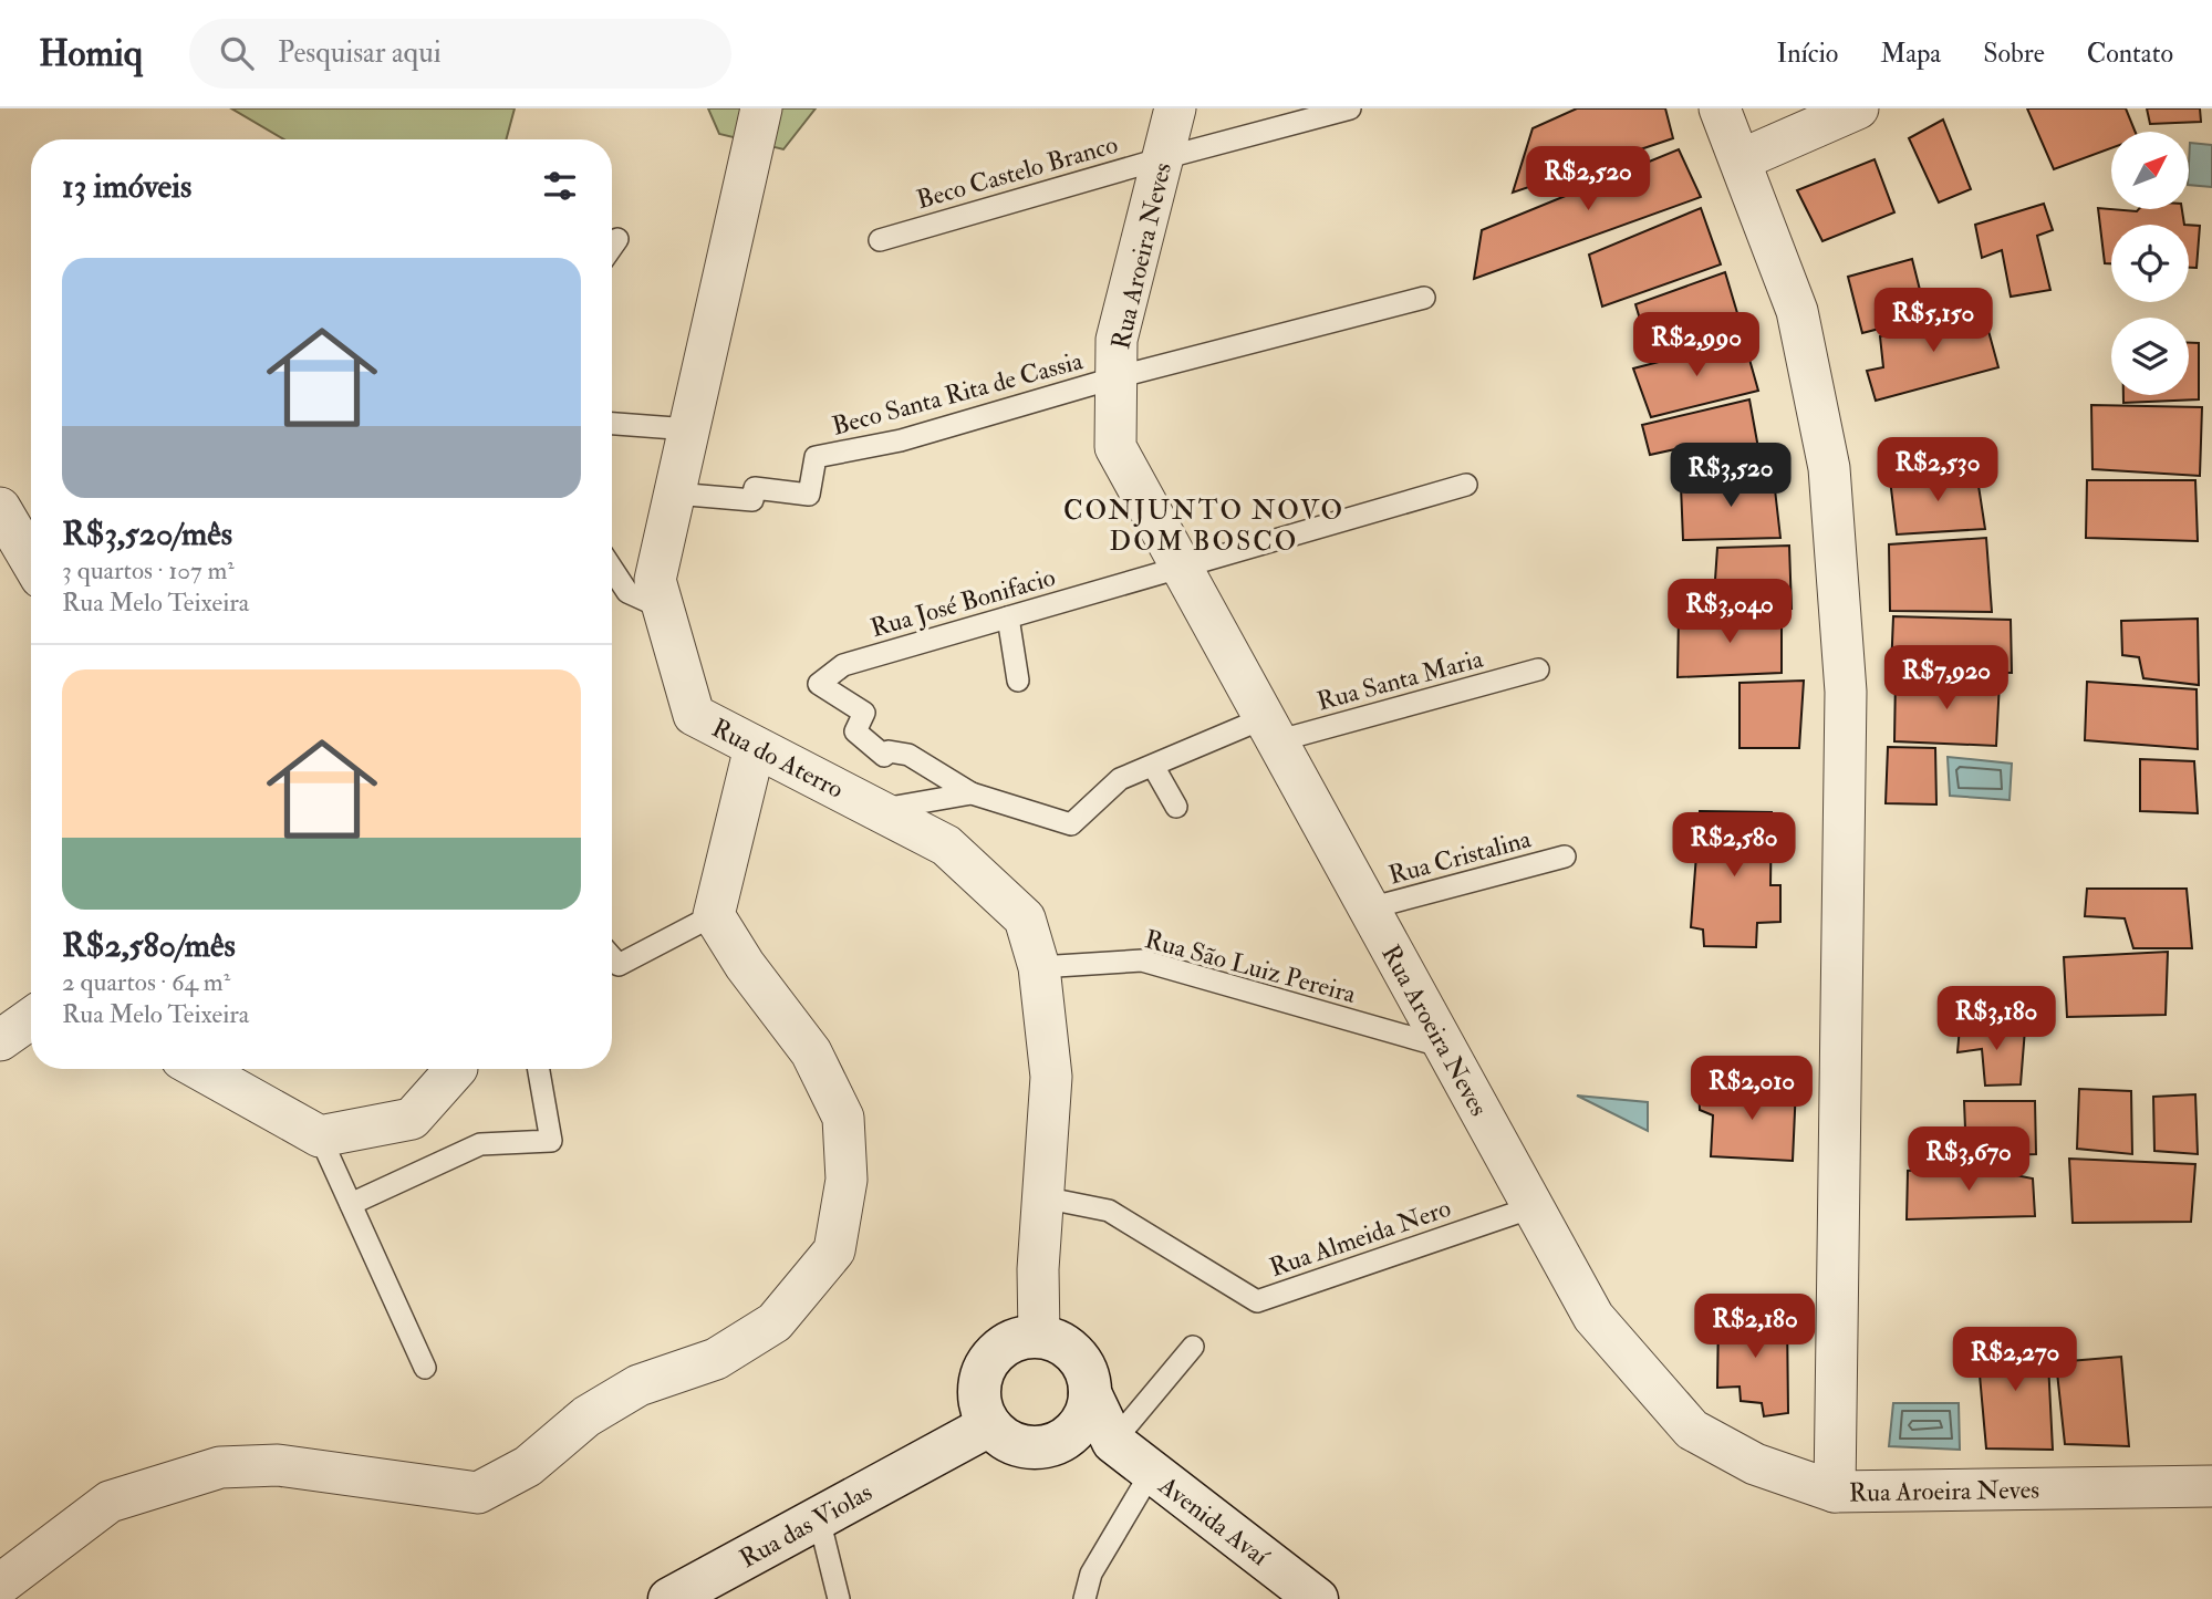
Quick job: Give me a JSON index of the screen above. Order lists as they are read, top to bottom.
{
  "streets": {
    "street": [
      "Rua Aroeira Neves",
      "Rua do Aterro",
      "Avenida Avaí",
      "Rua das Violas"
    ],
    "lane": [
      "Beco Castelo Branco",
      "Beco Santa Rita de Cassia",
      "Rua José Bonifacio",
      "Rua Santa Maria",
      "Rua Cristalina",
      "Rua São Luiz Pereira",
      "Rua Almeida Nero"
    ]
  },
  "crossings": [
    ["Beco Castelo Branco", "Rua Aroeira Neves"],
    ["Rua Aroeira Neves", "Beco Santa Rita de Cassia"],
    ["Rua Aroeira Neves", "Rua José Bonifacio"],
    ["Rua Aroeira Neves", "Rua Santa Maria"],
    ["Rua Aroeira Neves", "Rua Cristalina"],
    ["Rua Aroeira Neves", "Rua São Luiz Pereira"],
    ["Rua Aroeira Neves", "Rua Almeida Nero"],
    ["Beco Santa Rita de Cassia", "Rua do Aterro"],
    ["Rua José Bonifacio", "Rua Santa Maria"],
    ["Rua do Aterro", "Rua São Luiz Pereira"],
    ["Rua do Aterro", "Rua Almeida Nero"],
    ["Rua do Aterro", "Avenida Avaí"],
    ["Rua do Aterro", "Rua das Violas"],
    ["Avenida Avaí", "Rua das Violas"]
  ],
  "districts": ["CONJUNTO NOVO DOM BOSCO"],
  "north": "top right",
  "page": {
    "header": "Homiq",
    "search": "Pesquisar aqui",
    "nav": [
      "Início",
      "Mapa",
      "Sobre",
      "Contato"
    ],
    "heading": "13 imóveis",
    "price": [
      "R$2,520",
      "R$5,150",
      "R$2,990",
      "R$2,530",
      "R$3,520",
      "R$3,040",
      "R$7,920",
      "R$2,580",
      "R$3,180",
      "R$2,010",
      "R$3,670",
      "R$2,180",
      "R$2,270"
    ],
    "list": [
      {
        "name": "R$3,520/mês",
        "note": "3 quartos · 107 m² · Rua Melo Teixeira"
      },
      {
        "name": "R$2,580/mês",
        "note": "2 quartos · 64 m² · Rua Melo Teixeira"
      }
    ]
  }
}
